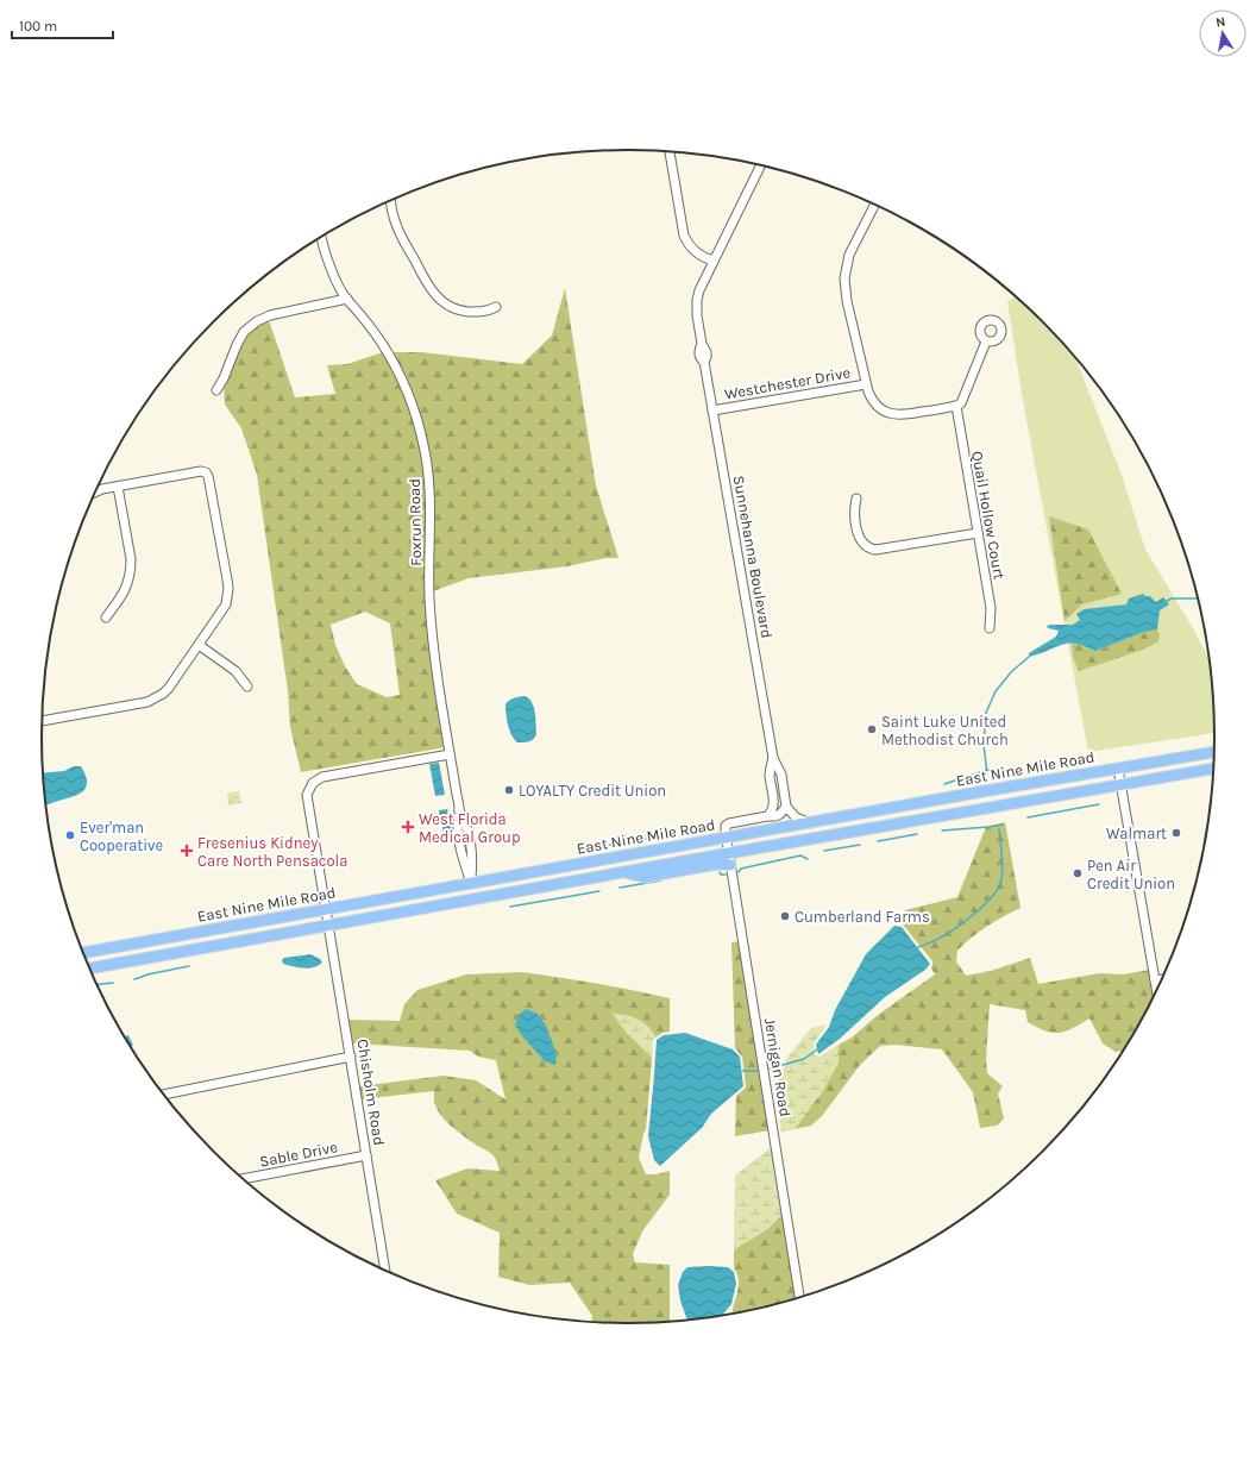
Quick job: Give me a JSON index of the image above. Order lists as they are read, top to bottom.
{
  "streets": {
    "main road": ["East Nine Mile Road"],
    "street": [
      "Westchester Drive",
      "Quail Hollow Court",
      "Foxrun Road",
      "Sunnehanna Boulevard",
      "Jernigan Road",
      "Chisholm Road",
      "Sable Drive"
    ]
  },
  "crossings": [
    ["Westchester Drive", "Sunnehanna Boulevard"],
    ["Foxrun Road", "East Nine Mile Road"],
    ["Foxrun Road", "Chisholm Road"],
    ["East Nine Mile Road", "Jernigan Road"],
    ["East Nine Mile Road", "Chisholm Road"],
    ["Chisholm Road", "Sable Drive"]
  ],
  "places": {
    "other": [
      "Saint Luke United Methodist Church",
      "LOYALTY Credit Union",
      "Walmart",
      "Ever'man Cooperative",
      "Pen Air Credit Union",
      "Cumberland Farms"
    ],
    "health": ["West Florida Medical Group", "Fresenius Kidney Care North Pensacola"]
  },
  "scale_bar": "100 m",
  "north": "top"
}
